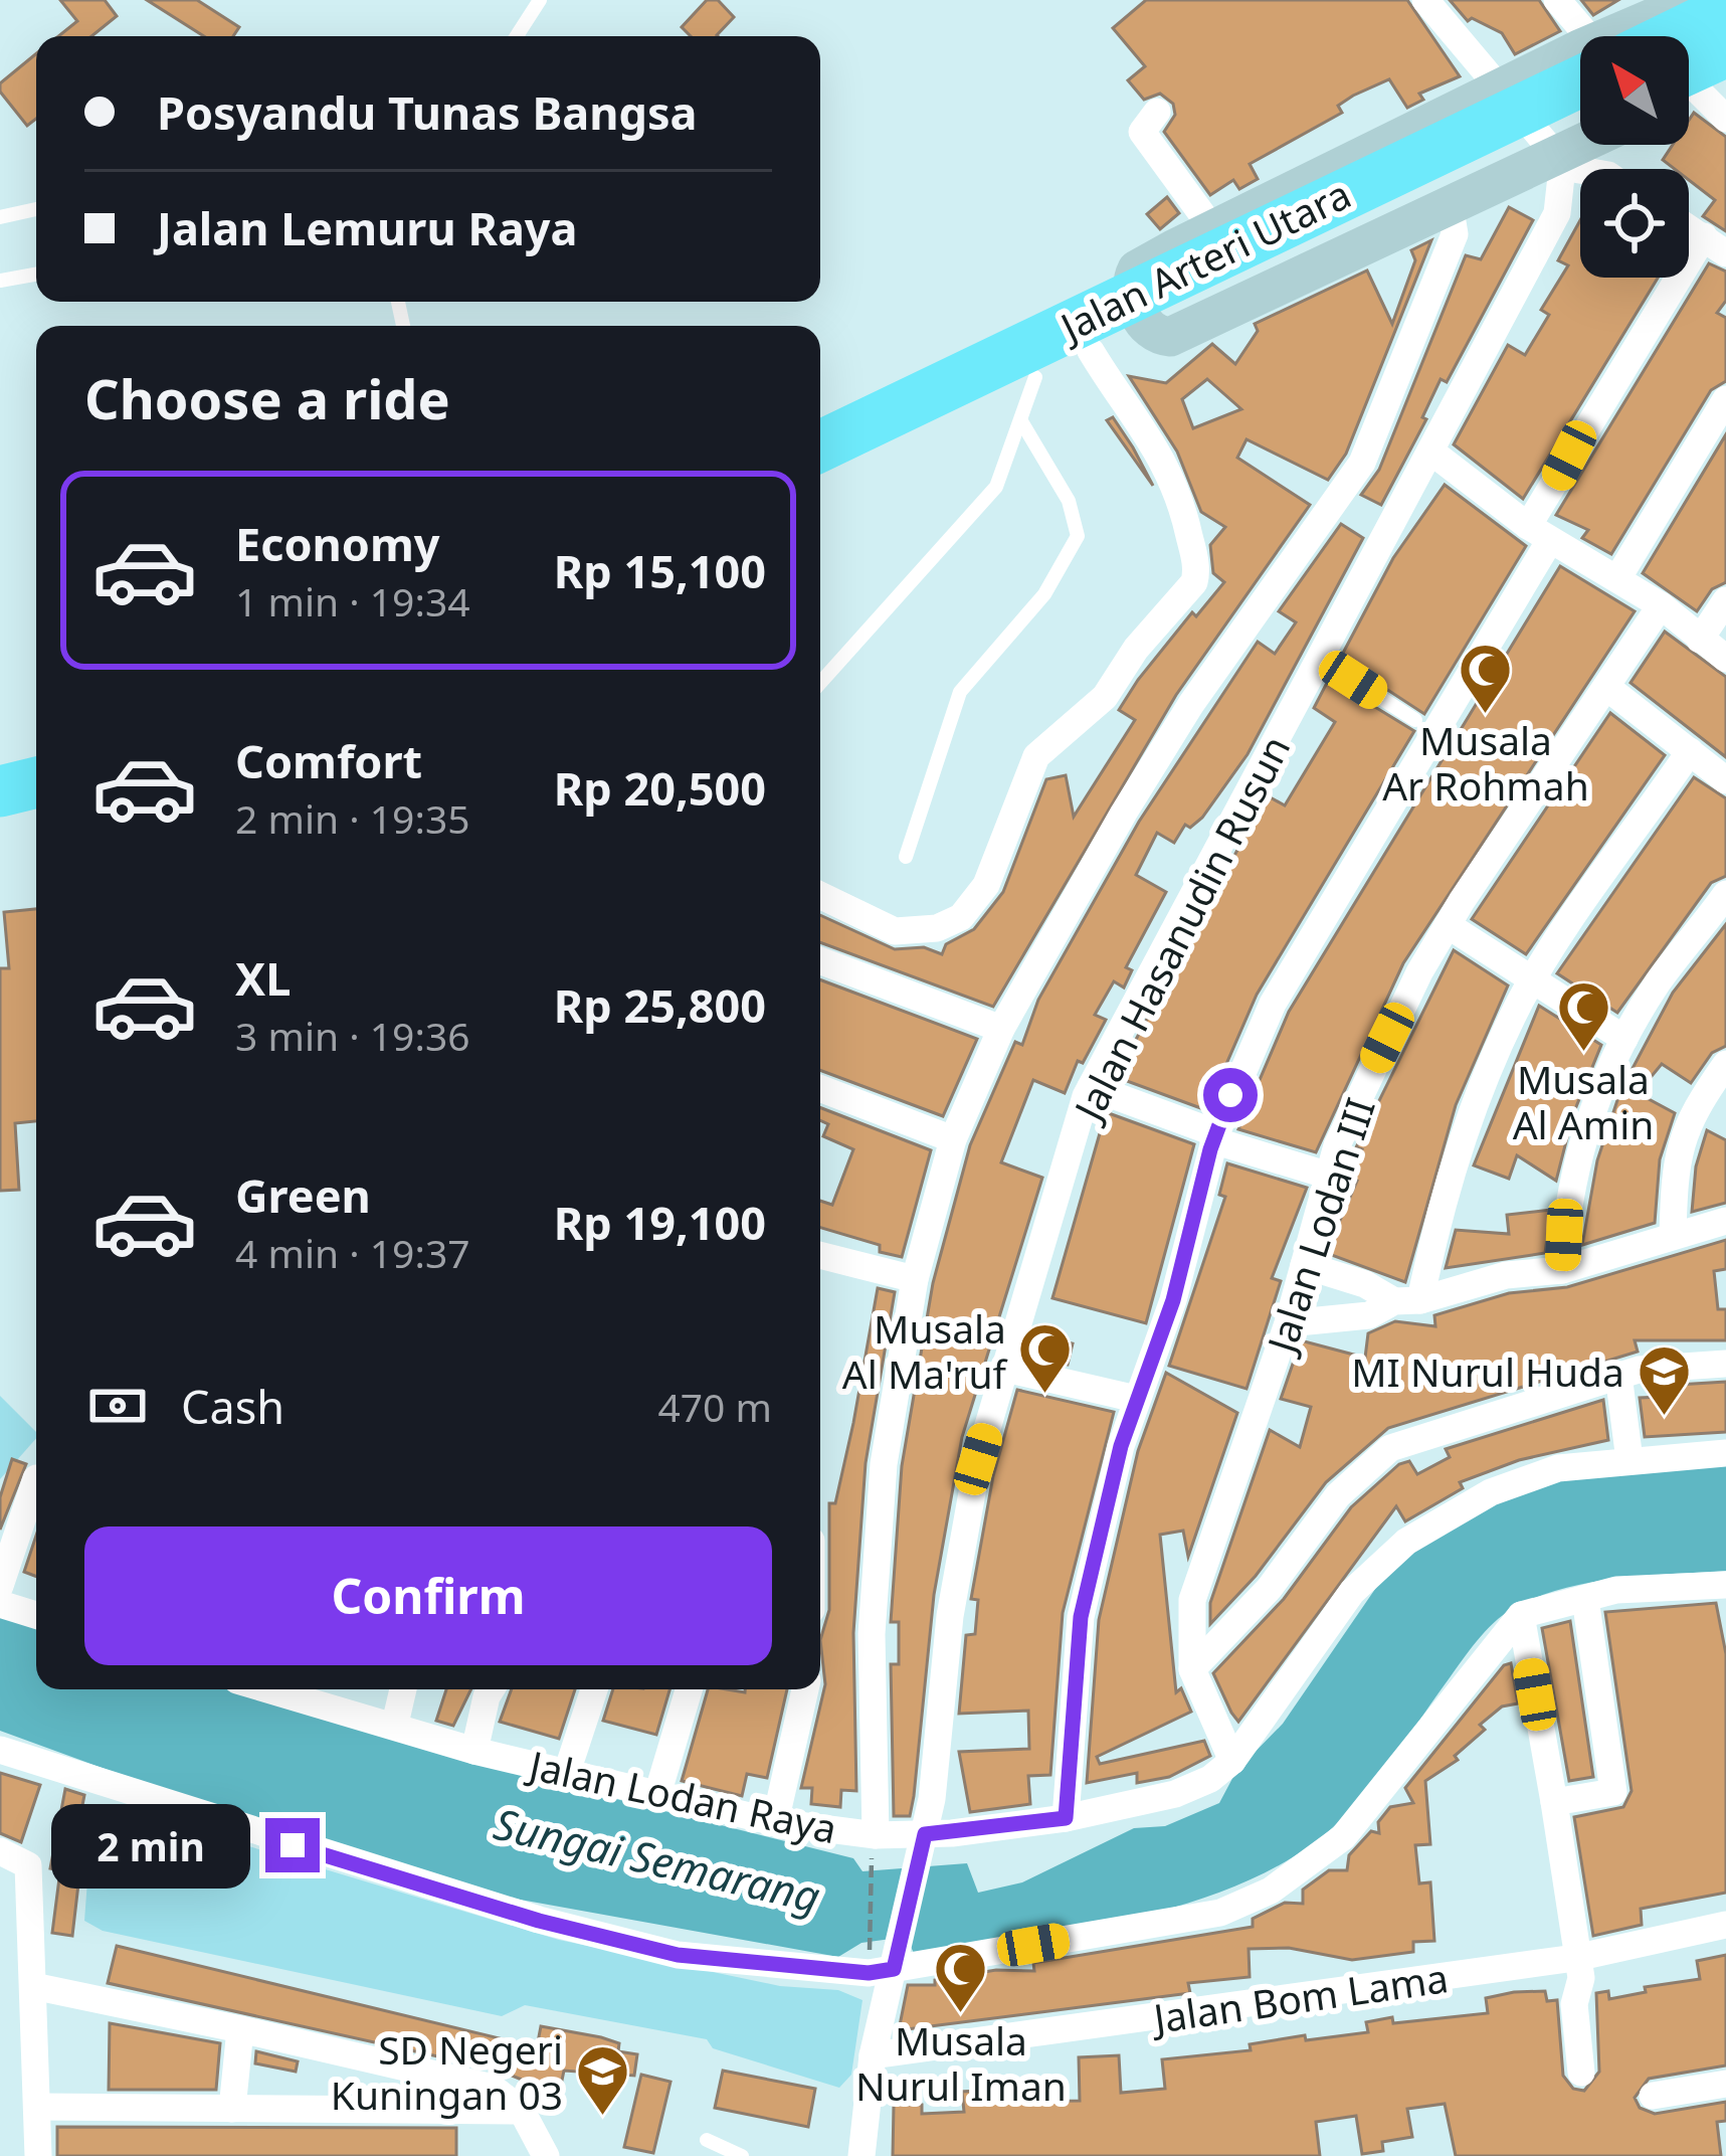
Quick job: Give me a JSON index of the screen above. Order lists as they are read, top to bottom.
{
  "streets": {
    "highway": ["Jalan Arteri Utara"],
    "street": [
      "Jalan Hasanudin Rusun",
      "Jalan Lodan III",
      "Jalan Lodan Raya",
      "Jalan Bom Lama"
    ]
  },
  "crossings": [
    ["Jalan Arteri Utara", "Jalan Hasanudin Rusun"],
    ["Jalan Hasanudin Rusun", "Jalan Lodan Raya"],
    ["Jalan Hasanudin Rusun", "Jalan Bom Lama"],
    ["Jalan Lodan III", "Jalan Lodan Raya"]
  ],
  "water": ["Sungai Semarang"],
  "places": {
    "mosque": [
      "Musala Ar Rohmah",
      "Musala Al Amin",
      "Musala Al Ma'ruf",
      "Musala Nurul Iman"
    ],
    "school or university": ["MI Nurul Huda", "SD Negeri Kuningan 03"]
  },
  "north": "top left",
  "page": {
    "banner": ["Posyandu Tunas Bangsa", "Jalan Lemuru Raya"],
    "heading": "Choose a ride",
    "list": [
      {
        "name": "Economy",
        "note": "1 min · 19:34",
        "value": "Rp 15,100"
      },
      {
        "name": "Comfort",
        "note": "2 min · 19:35",
        "value": "Rp 20,500"
      },
      {
        "name": "XL",
        "note": "3 min · 19:36",
        "value": "Rp 25,800"
      },
      {
        "name": "Green",
        "note": "4 min · 19:37",
        "value": "Rp 19,100"
      }
    ],
    "pay": ["Cash", "470 m"],
    "buttons": "Confirm",
    "bubble": "2 min"
  }
}
